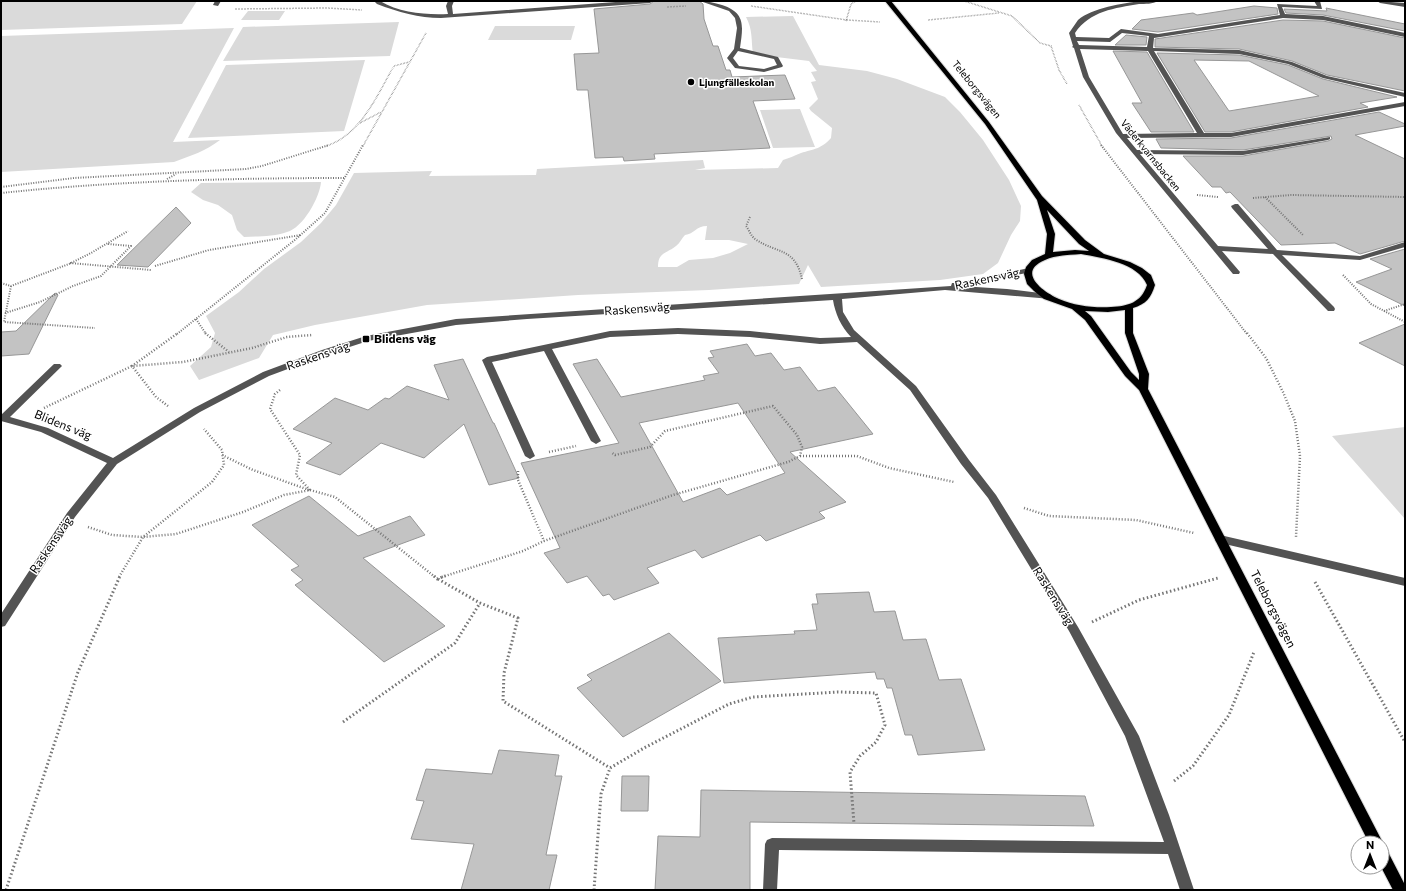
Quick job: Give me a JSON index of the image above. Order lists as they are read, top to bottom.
{
  "streets": {
    "main road": ["Teleborgsvägen"],
    "street": ["Väderkvarnsbacken", "Raskens väg", "Blidens väg"]
  },
  "crossings": [
    ["Raskens väg", "Blidens väg"]
  ],
  "places": {
    "other": ["Ljungfälleskolan"],
    "transit": ["Blidens väg"]
  },
  "north": "top"
}
